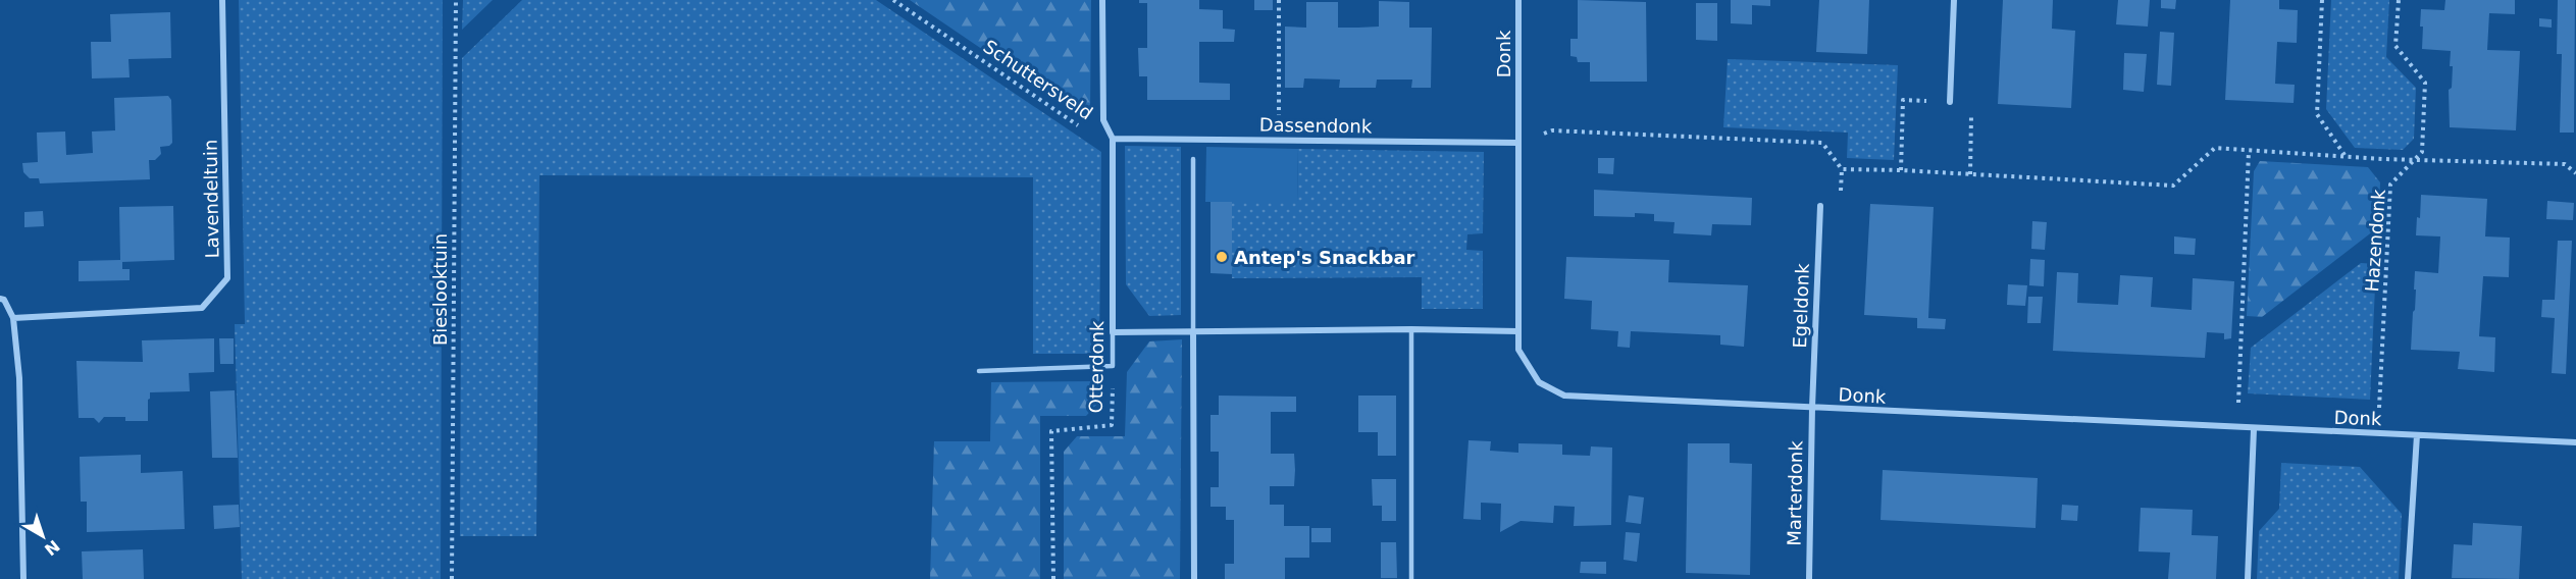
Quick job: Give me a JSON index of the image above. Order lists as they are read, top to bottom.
{
  "streets": {
    "street": [
      "Donk",
      "Schuttersveld",
      "Dassendonk",
      "Lavendeltuin",
      "Egeldonk",
      "Otterdonk",
      "Marterdonk"
    ],
    "path": ["Hazendonk", "Bieslooktuin"]
  },
  "crossings": [
    ["Donk", "Dassendonk"],
    ["Donk", "Hazendonk"],
    ["Donk", "Egeldonk"],
    ["Donk", "Marterdonk"],
    ["Schuttersveld", "Dassendonk"],
    ["Schuttersveld", "Otterdonk"],
    ["Dassendonk", "Otterdonk"],
    ["Egeldonk", "Marterdonk"]
  ],
  "places": ["Antep's Snackbar"],
  "north": "bottom right"
}
